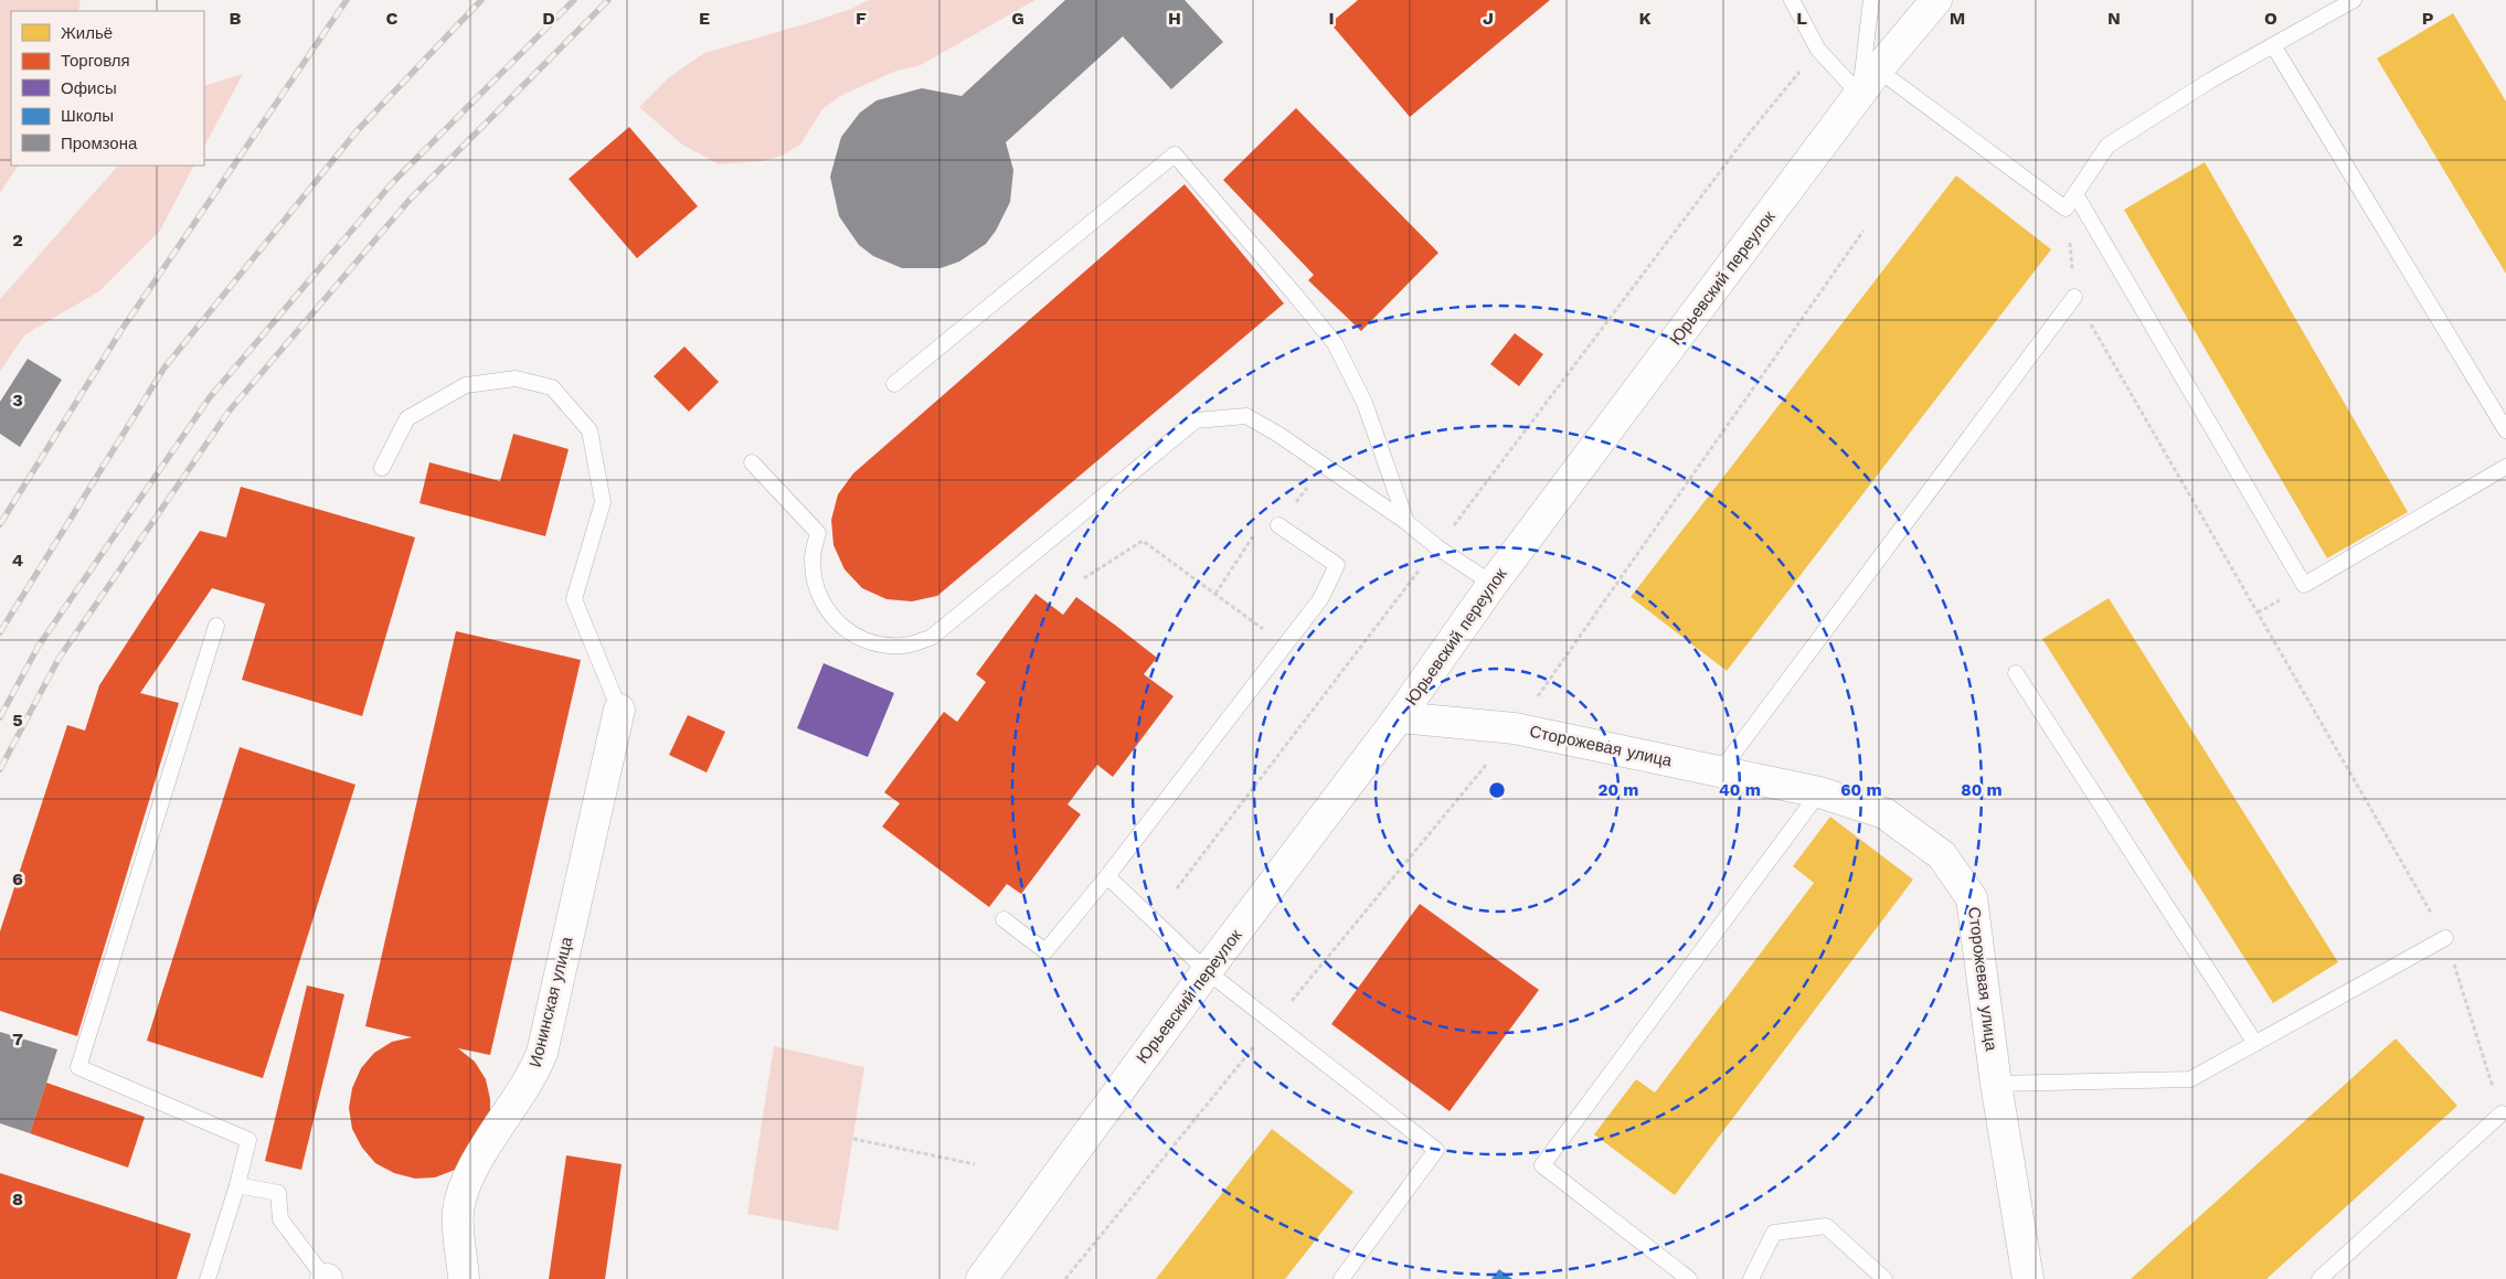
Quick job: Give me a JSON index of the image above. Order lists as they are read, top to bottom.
{
  "streets": {
    "street": ["Юрьевский переулок", "Сторожевая улица", "Ионинская улица"]
  },
  "crossings": [
    ["Юрьевский переулок", "Сторожевая улица"]
  ],
  "legend": [
    "Жильё",
    "Торговля",
    "Офисы",
    "Школы",
    "Промзона"
  ],
  "grid": {
    "columns": [
      "B",
      "C",
      "D",
      "E",
      "F",
      "G",
      "H",
      "I",
      "J",
      "K",
      "L",
      "M",
      "N",
      "O",
      "P"
    ],
    "rows": [
      "2",
      "3",
      "4",
      "5",
      "6",
      "7",
      "8"
    ]
  },
  "rings": [
    "20 m",
    "40 m",
    "60 m",
    "80 m"
  ]
}
